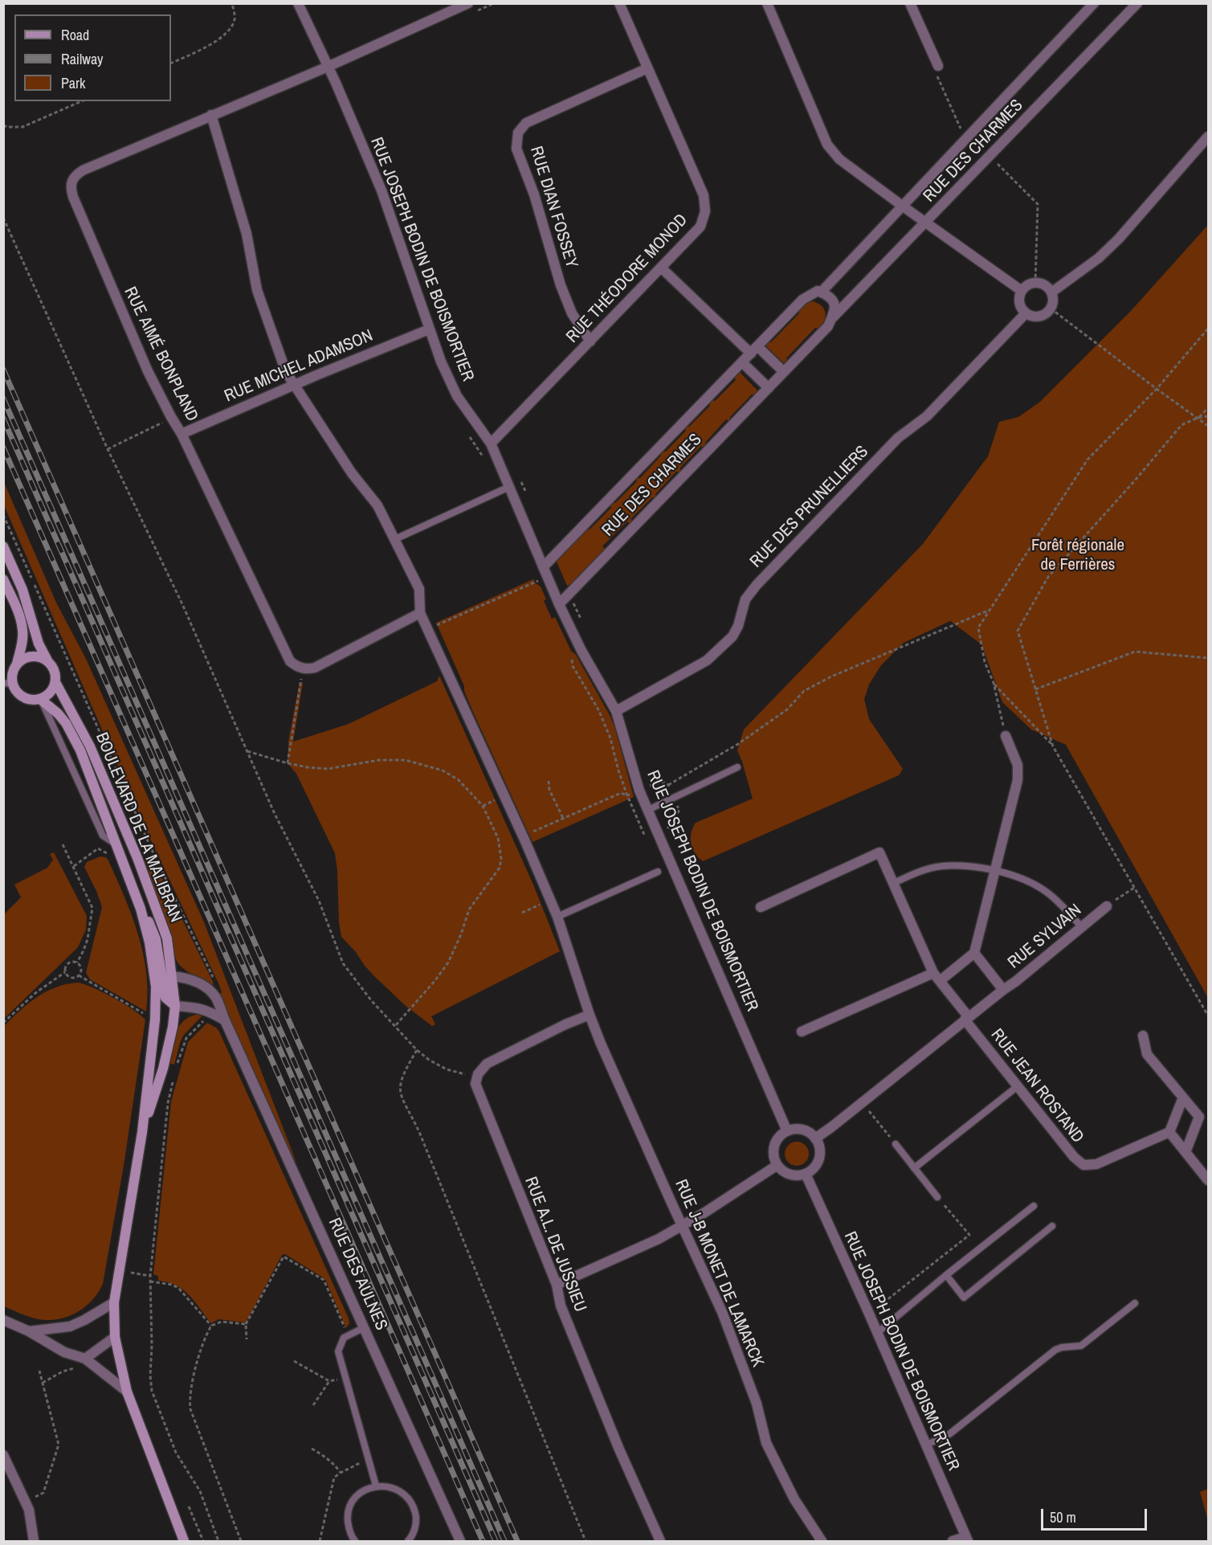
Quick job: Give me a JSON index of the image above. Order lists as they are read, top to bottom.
{
  "streets": {
    "main road": ["BOULEVARD DE LA MALIBRAN"],
    "street": [
      "RUE DES CHARMES",
      "RUE DIAN FOSSEY",
      "RUE JOSEPH BODIN DE BOISMORTIER",
      "RUE THÉODORE MONOD",
      "RUE AIMÉ BONPLAND",
      "RUE MICHEL ADAMSON",
      "RUE DES PRUNELLIERS",
      "RUE SYLVAIN",
      "RUE JEAN ROSTAND",
      "RUE A.L. DE JUSSIEU",
      "RUE J-B MONET DE LAMARCK",
      "RUE DES AULNES"
    ]
  },
  "crossings": [
    ["RUE DES CHARMES", "RUE JOSEPH BODIN DE BOISMORTIER"],
    ["RUE DIAN FOSSEY", "RUE THÉODORE MONOD"],
    ["RUE JOSEPH BODIN DE BOISMORTIER", "RUE THÉODORE MONOD"],
    ["RUE JOSEPH BODIN DE BOISMORTIER", "RUE AIMÉ BONPLAND"],
    ["RUE JOSEPH BODIN DE BOISMORTIER", "RUE MICHEL ADAMSON"],
    ["RUE JOSEPH BODIN DE BOISMORTIER", "RUE DES PRUNELLIERS"],
    ["RUE JOSEPH BODIN DE BOISMORTIER", "RUE SYLVAIN"],
    ["RUE AIMÉ BONPLAND", "RUE MICHEL ADAMSON"],
    ["BOULEVARD DE LA MALIBRAN", "RUE DES AULNES"],
    ["RUE SYLVAIN", "RUE JEAN ROSTAND"]
  ],
  "parks": ["Forêt régionale de Ferrières"],
  "legend": ["Road", "Railway", "Park"],
  "scale_bar": "50 m"
}
